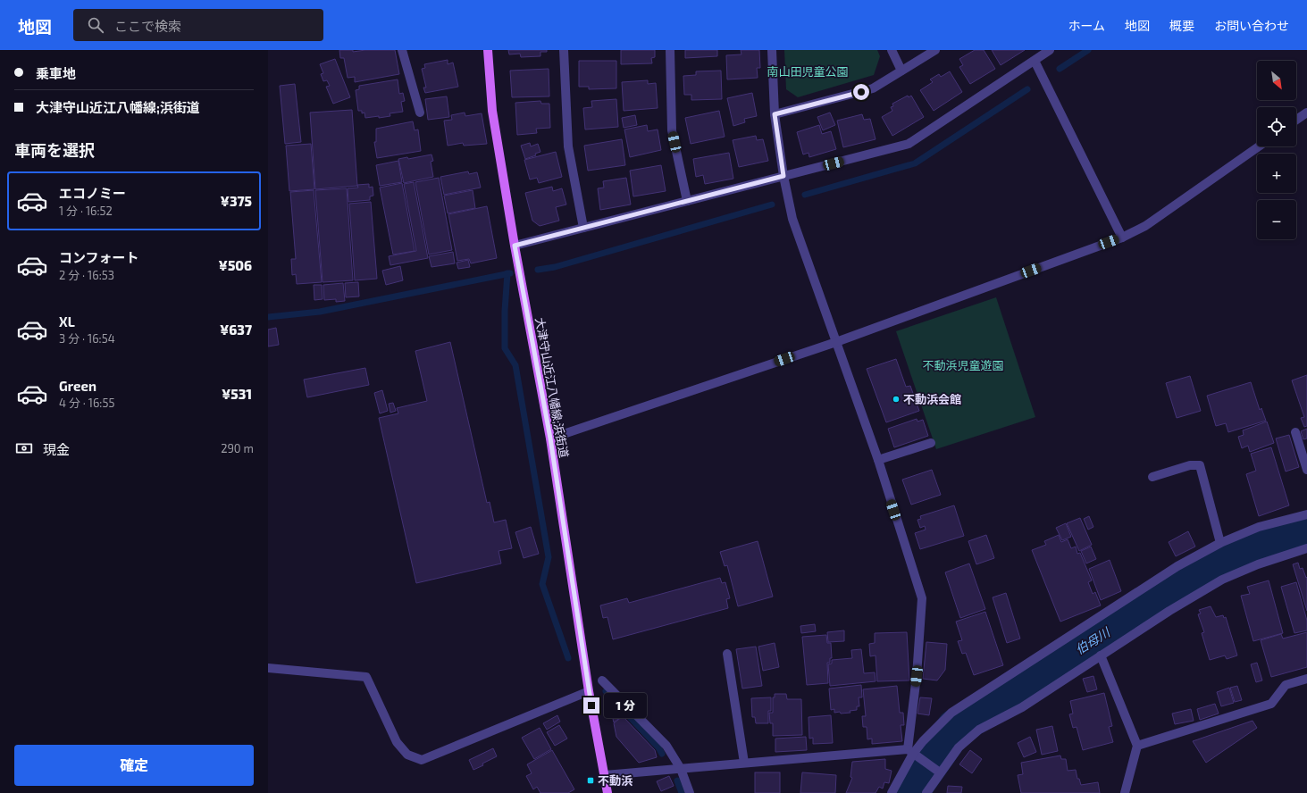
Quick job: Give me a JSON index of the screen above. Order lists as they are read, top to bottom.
{
  "streets": {
    "main road": ["大津守山近江八幡線;浜街道"]
  },
  "water": ["伯母川"],
  "parks": ["南山田児童公園", "不動浜児童遊園"],
  "places": {
    "other": ["不動浜会館"],
    "transit": ["不動浜"]
  },
  "north": "bottom right",
  "page": {
    "header": "地図",
    "search": "ここで検索",
    "nav": [
      "ホーム",
      "地図",
      "概要",
      "お問い合わせ"
    ],
    "banner": ["乗車地", "大津守山近江八幡線;浜街道"],
    "map_buttons": ["+", "−"],
    "heading": "車両を選択",
    "list": [
      {
        "name": "エコノミー",
        "note": "1 分 · 16:52",
        "value": "¥375"
      },
      {
        "name": "コンフォート",
        "note": "2 分 · 16:53",
        "value": "¥506"
      },
      {
        "name": "XL",
        "note": "3 分 · 16:54",
        "value": "¥637"
      },
      {
        "name": "Green",
        "note": "4 分 · 16:55",
        "value": "¥531"
      }
    ],
    "pay": ["現金", "290 m"],
    "bubble": "1 分",
    "buttons": "確定"
  }
}
